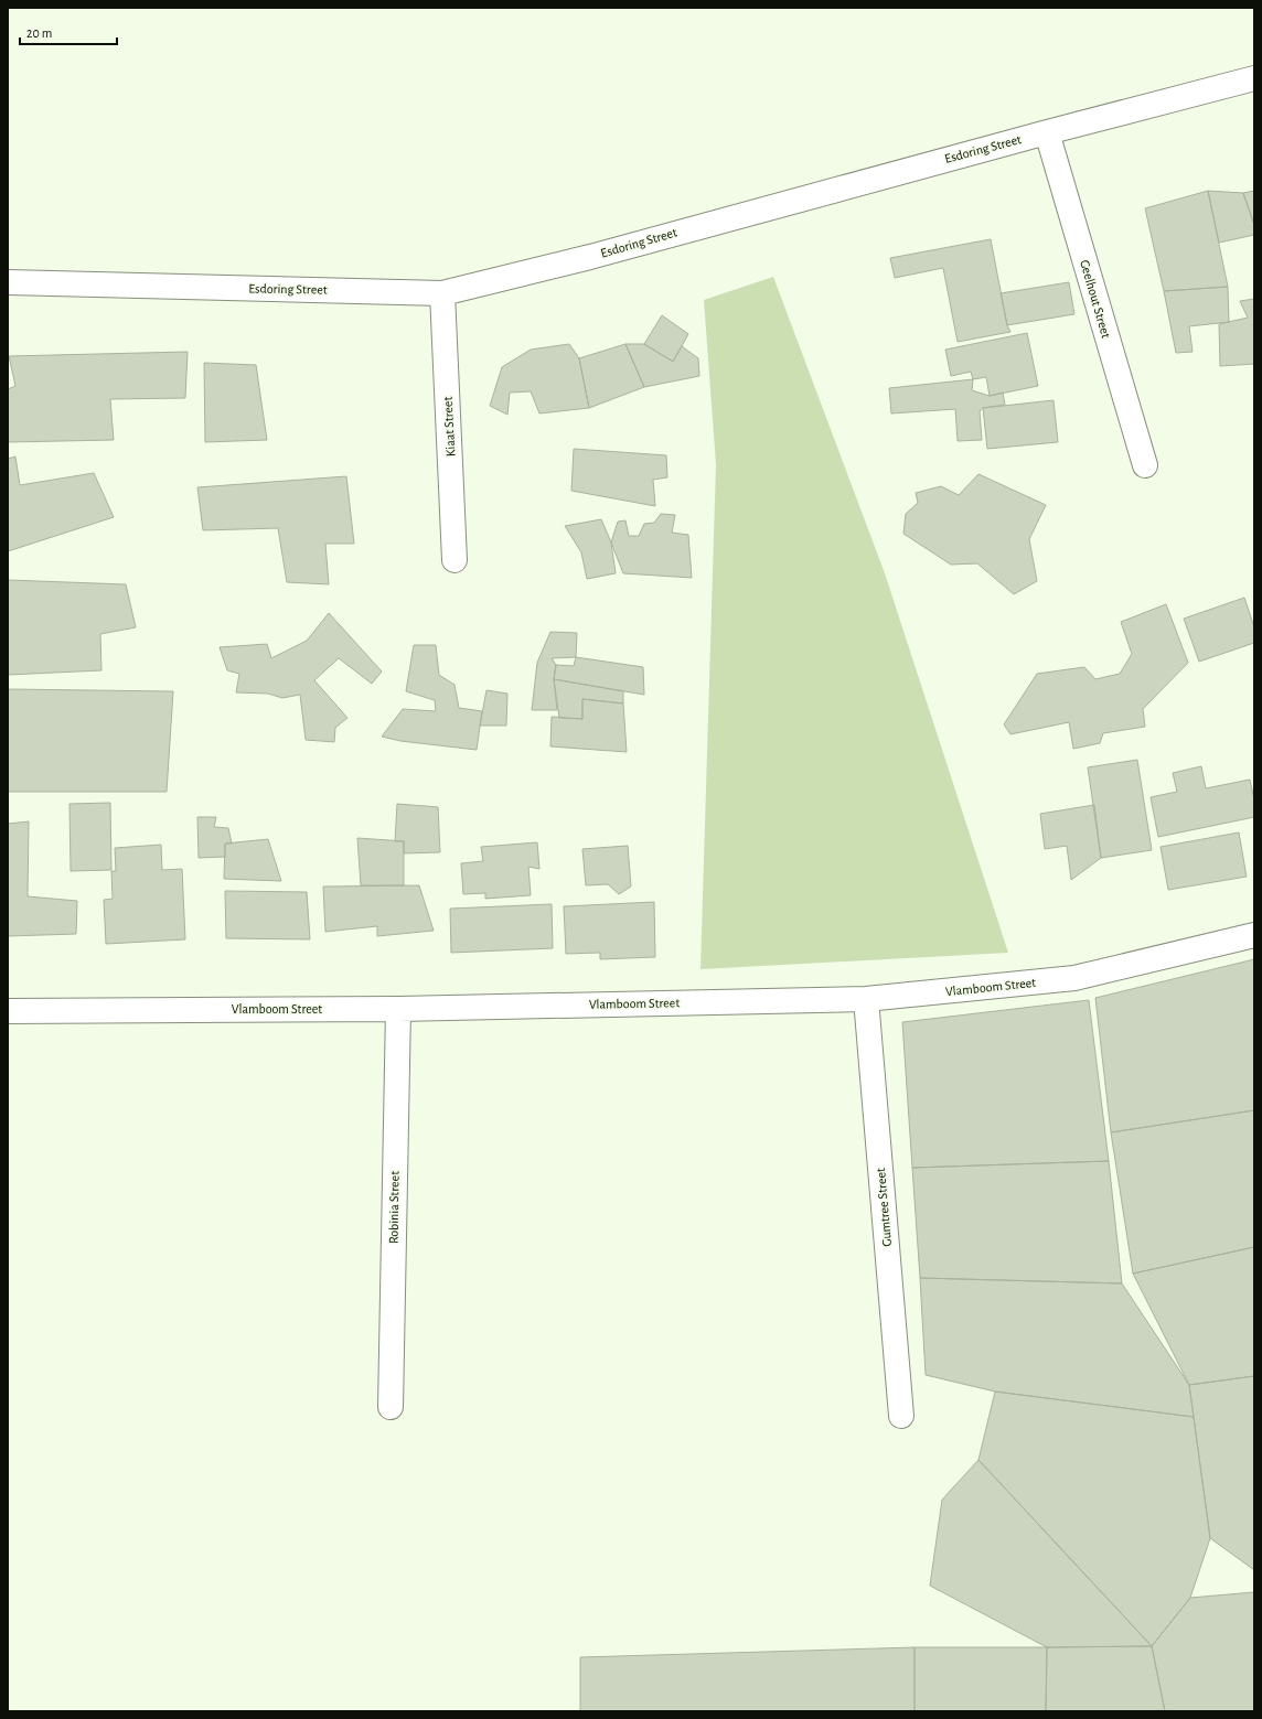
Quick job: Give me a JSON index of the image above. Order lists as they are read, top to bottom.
{
  "streets": {
    "street": [
      "Esdoring Street",
      "Geelhout Street",
      "Kiaat Street",
      "Vlamboom Street",
      "Robinia Street",
      "Gumtree Street"
    ]
  },
  "crossings": [
    ["Esdoring Street", "Geelhout Street"],
    ["Esdoring Street", "Kiaat Street"],
    ["Vlamboom Street", "Robinia Street"],
    ["Vlamboom Street", "Gumtree Street"]
  ],
  "scale_bar": "20 m"
}
